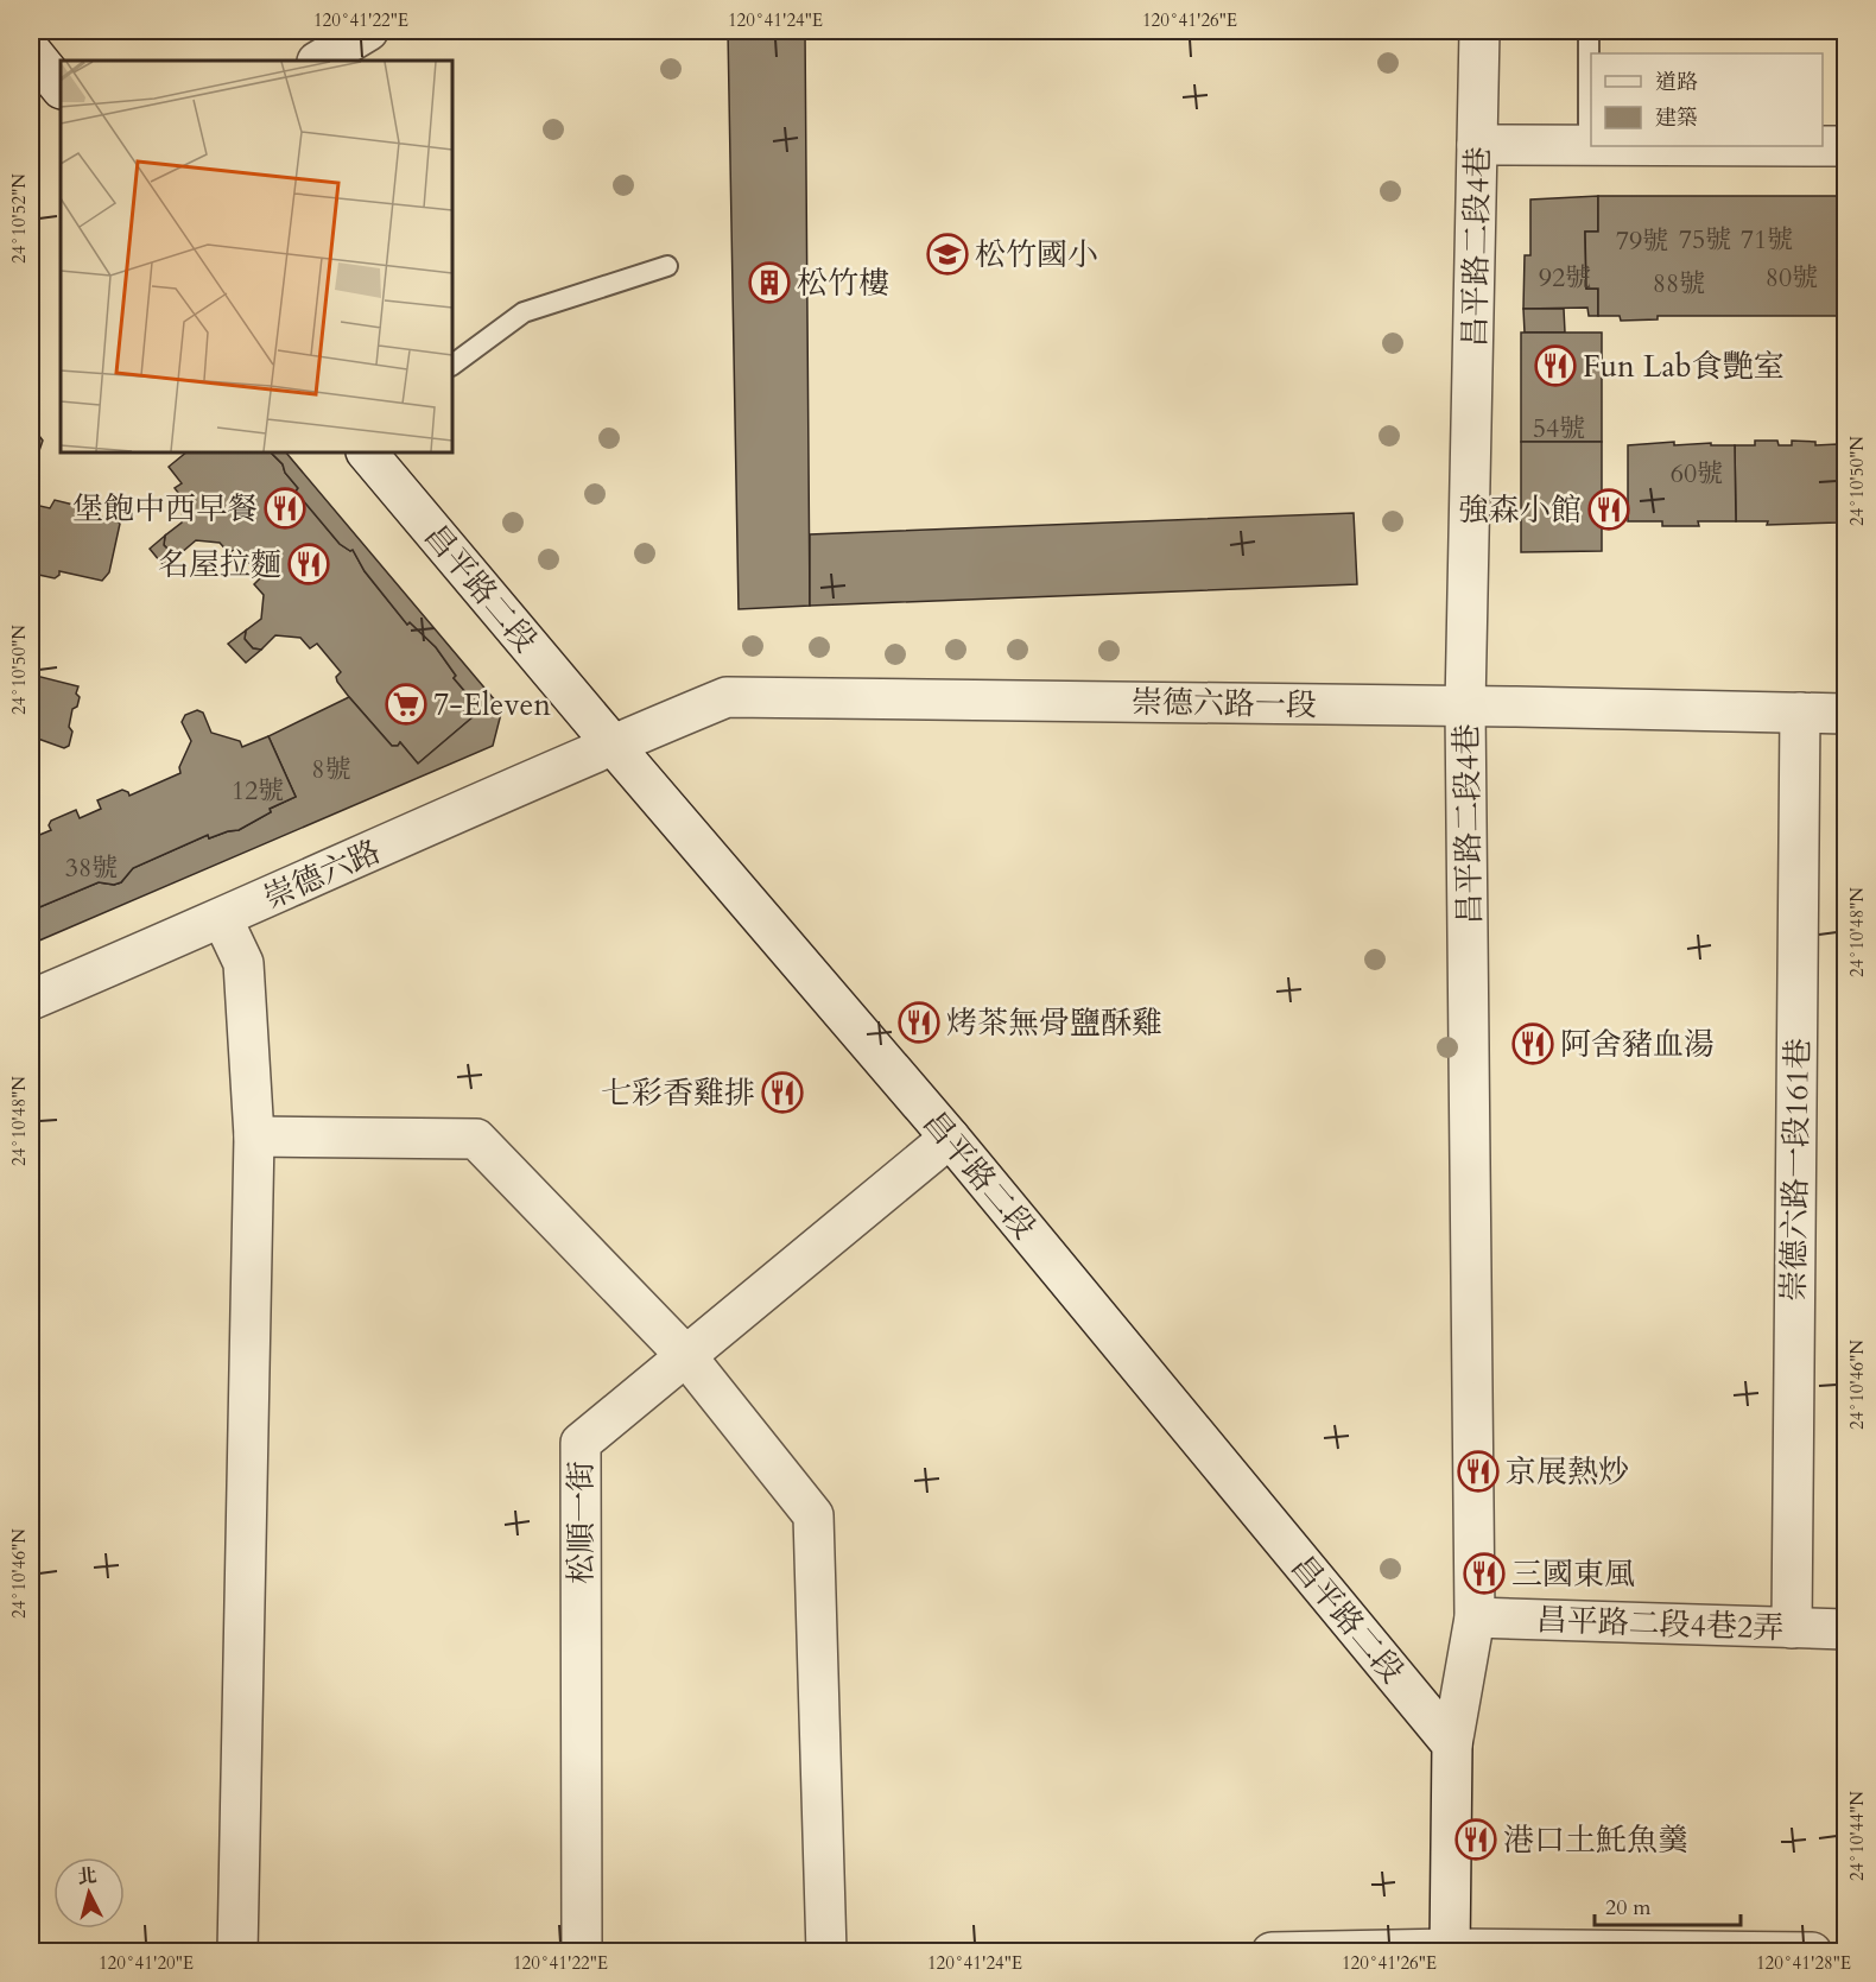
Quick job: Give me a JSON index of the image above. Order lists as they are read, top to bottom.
{
  "streets": {
    "street": [
      "昌平路二段4巷",
      "昌平路二段",
      "崇德六路一段",
      "崇德六路",
      "崇德六路一段161巷",
      "松順一街",
      "昌平路二段4巷2弄"
    ]
  },
  "crossings": [
    ["昌平路二段4巷", "昌平路二段"],
    ["昌平路二段4巷", "崇德六路一段"],
    ["昌平路二段4巷", "昌平路二段4巷2弄"],
    ["昌平路二段", "崇德六路一段"],
    ["昌平路二段", "崇德六路"],
    ["昌平路二段", "松順一街"],
    ["崇德六路一段", "崇德六路"],
    ["崇德六路一段", "崇德六路一段161巷"],
    ["崇德六路一段161巷", "昌平路二段4巷2弄"]
  ],
  "places": {
    "school or university": ["松竹國小"],
    "building": ["松竹樓"],
    "restaurant": [
      "Fun Lab食艷室",
      "堡飽中西早餐",
      "強森小館",
      "名屋拉麵",
      "烤茶無骨鹽酥雞",
      "阿舍豬血湯",
      "七彩香雞排",
      "京展熱炒",
      "三國東風",
      "港口土魠魚羹"
    ],
    "supermarket": ["7-Eleven"]
  },
  "house_numbers": [
    "75號",
    "71號",
    "79號",
    "92號",
    "80號",
    "88號",
    "54號",
    "60號",
    "8號",
    "12號",
    "38號"
  ],
  "legend": ["道路", "建築"],
  "scale_bar": "20 m",
  "north": "top",
  "coordinates": [
    "120°41'22\"E",
    "120°41'24\"E",
    "120°41'26\"E",
    "24°10'52\"N",
    "24°10'50\"N",
    "24°10'48\"N",
    "24°10'46\"N",
    "24°10'44\"N",
    "120°41'20\"E",
    "120°41'28\"E"
  ]
}
